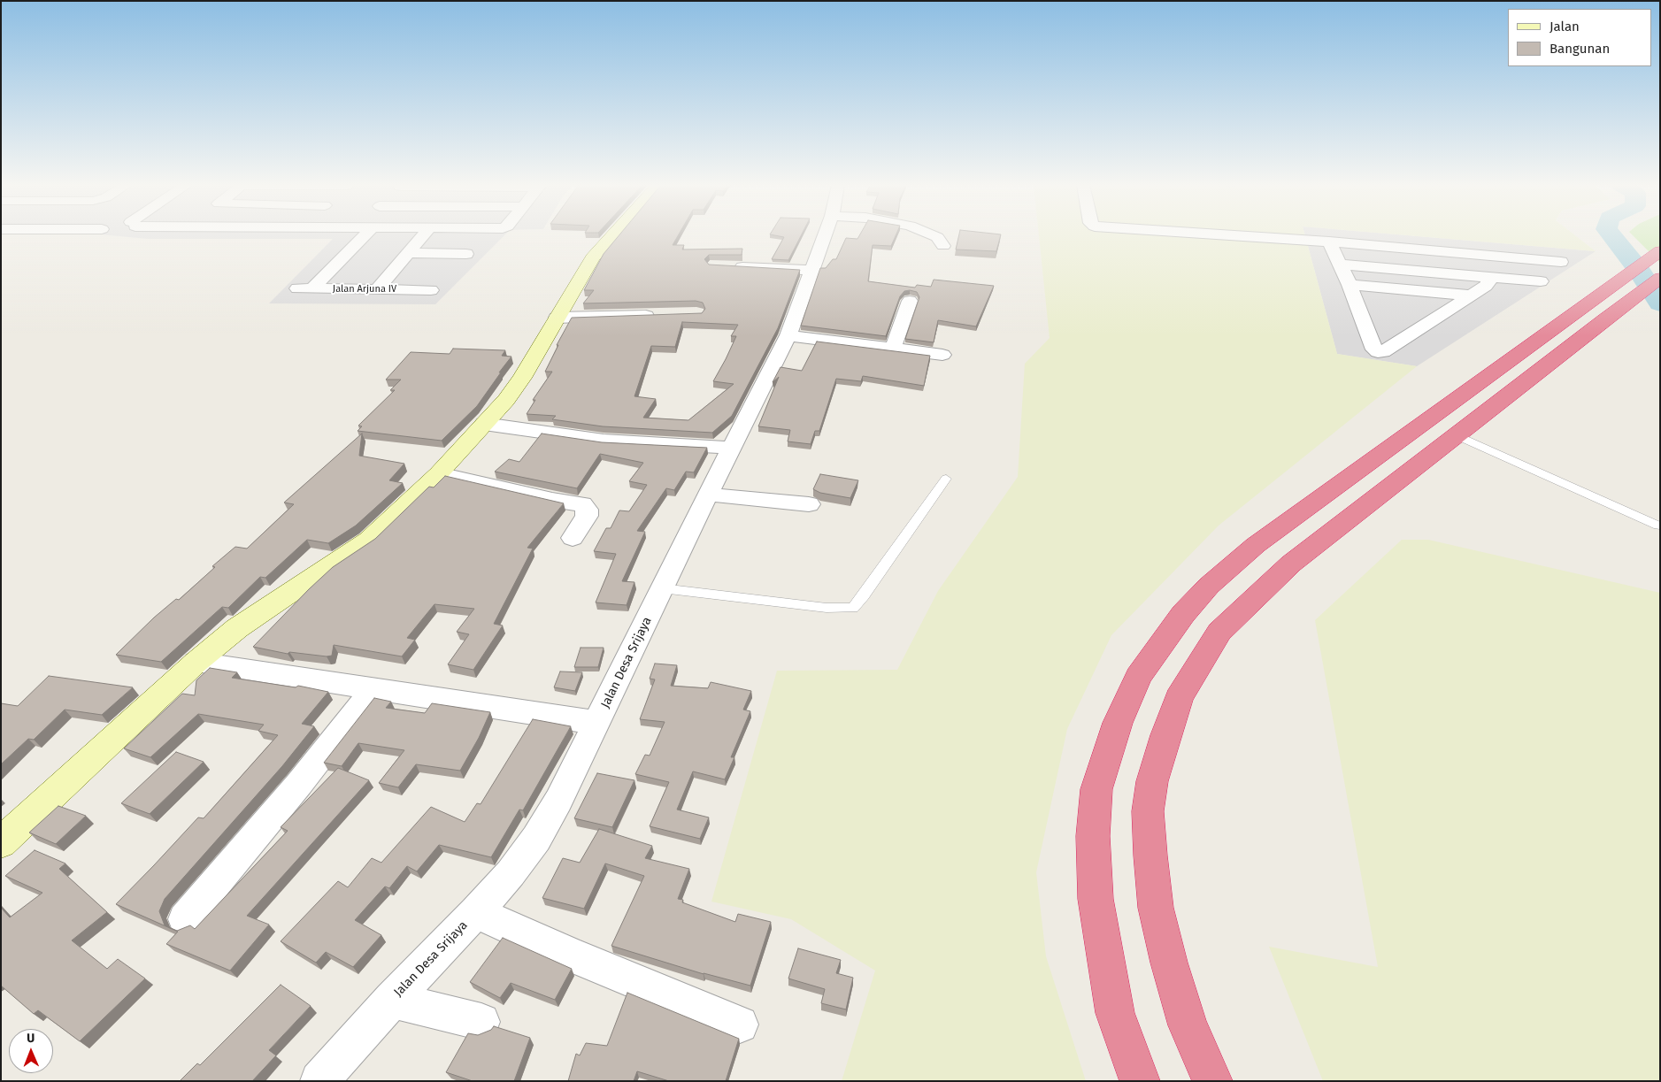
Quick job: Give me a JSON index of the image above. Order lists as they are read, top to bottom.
{
  "streets": {
    "street": ["Jalan Arjuna IV", "Jalan Desa Srijaya"]
  },
  "legend": ["Jalan", "Bangunan"],
  "north": "top"
}
